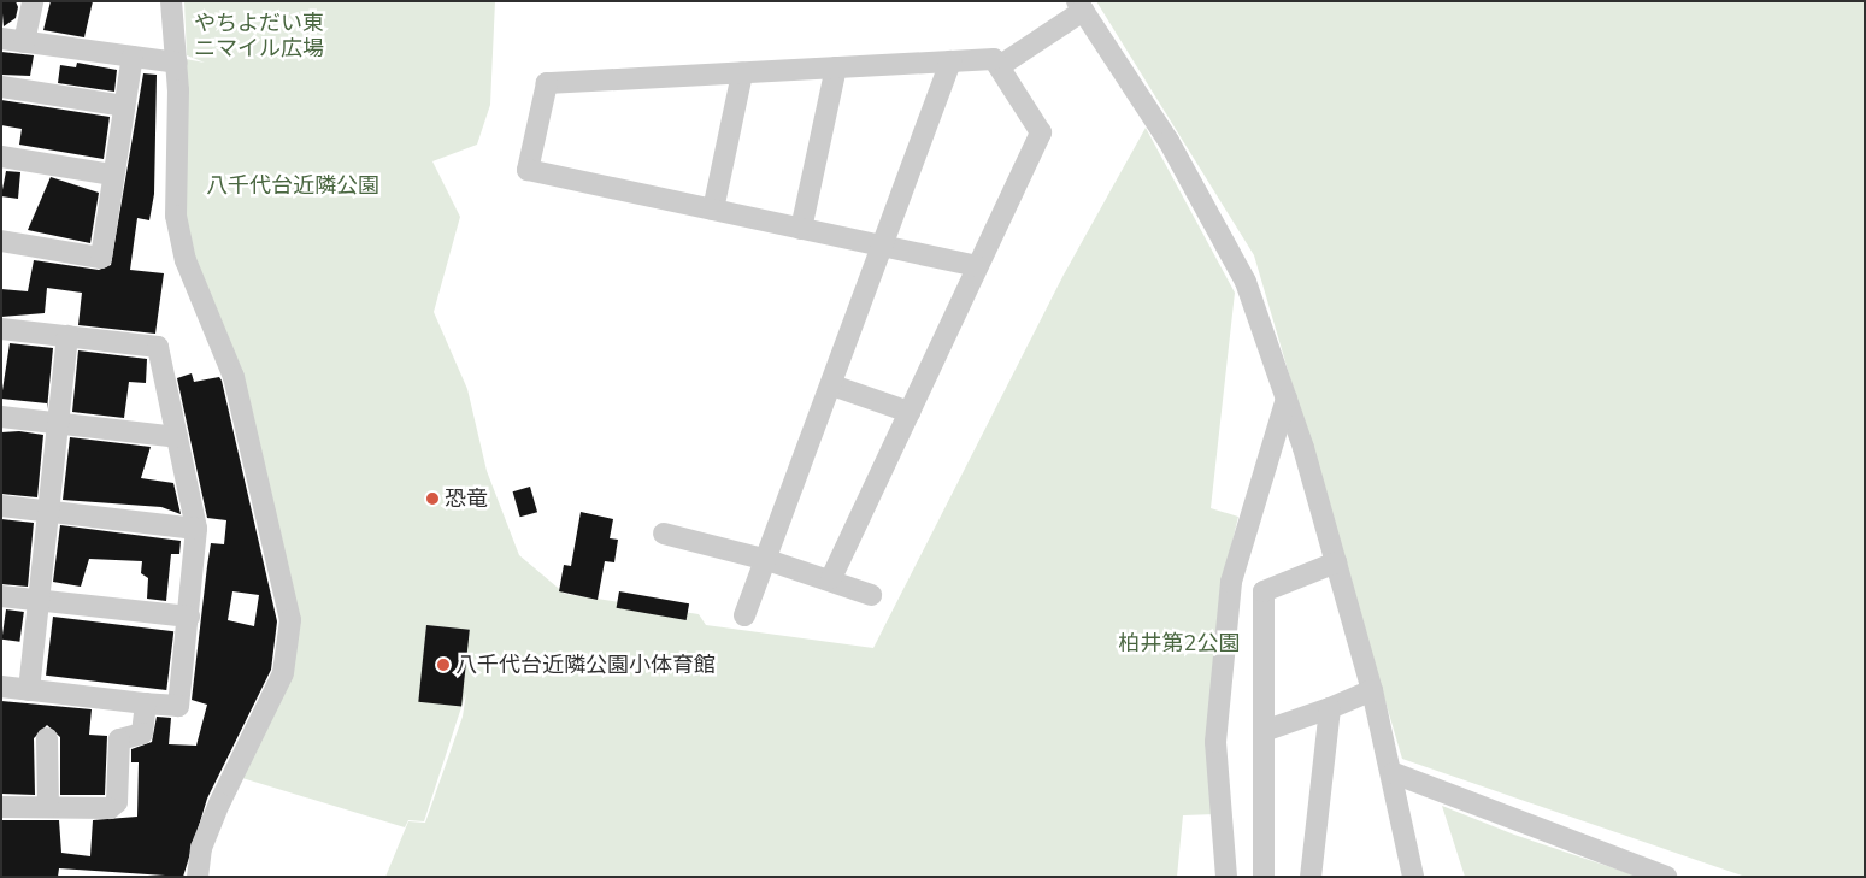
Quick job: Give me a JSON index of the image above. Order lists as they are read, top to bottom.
{
  "parks": ["やちよだい東 ニマイル広場", "八千代台近隣公園", "柏井第2公園"],
  "places": ["恐竜", "八千代台近隣公園小体育館"]
}
